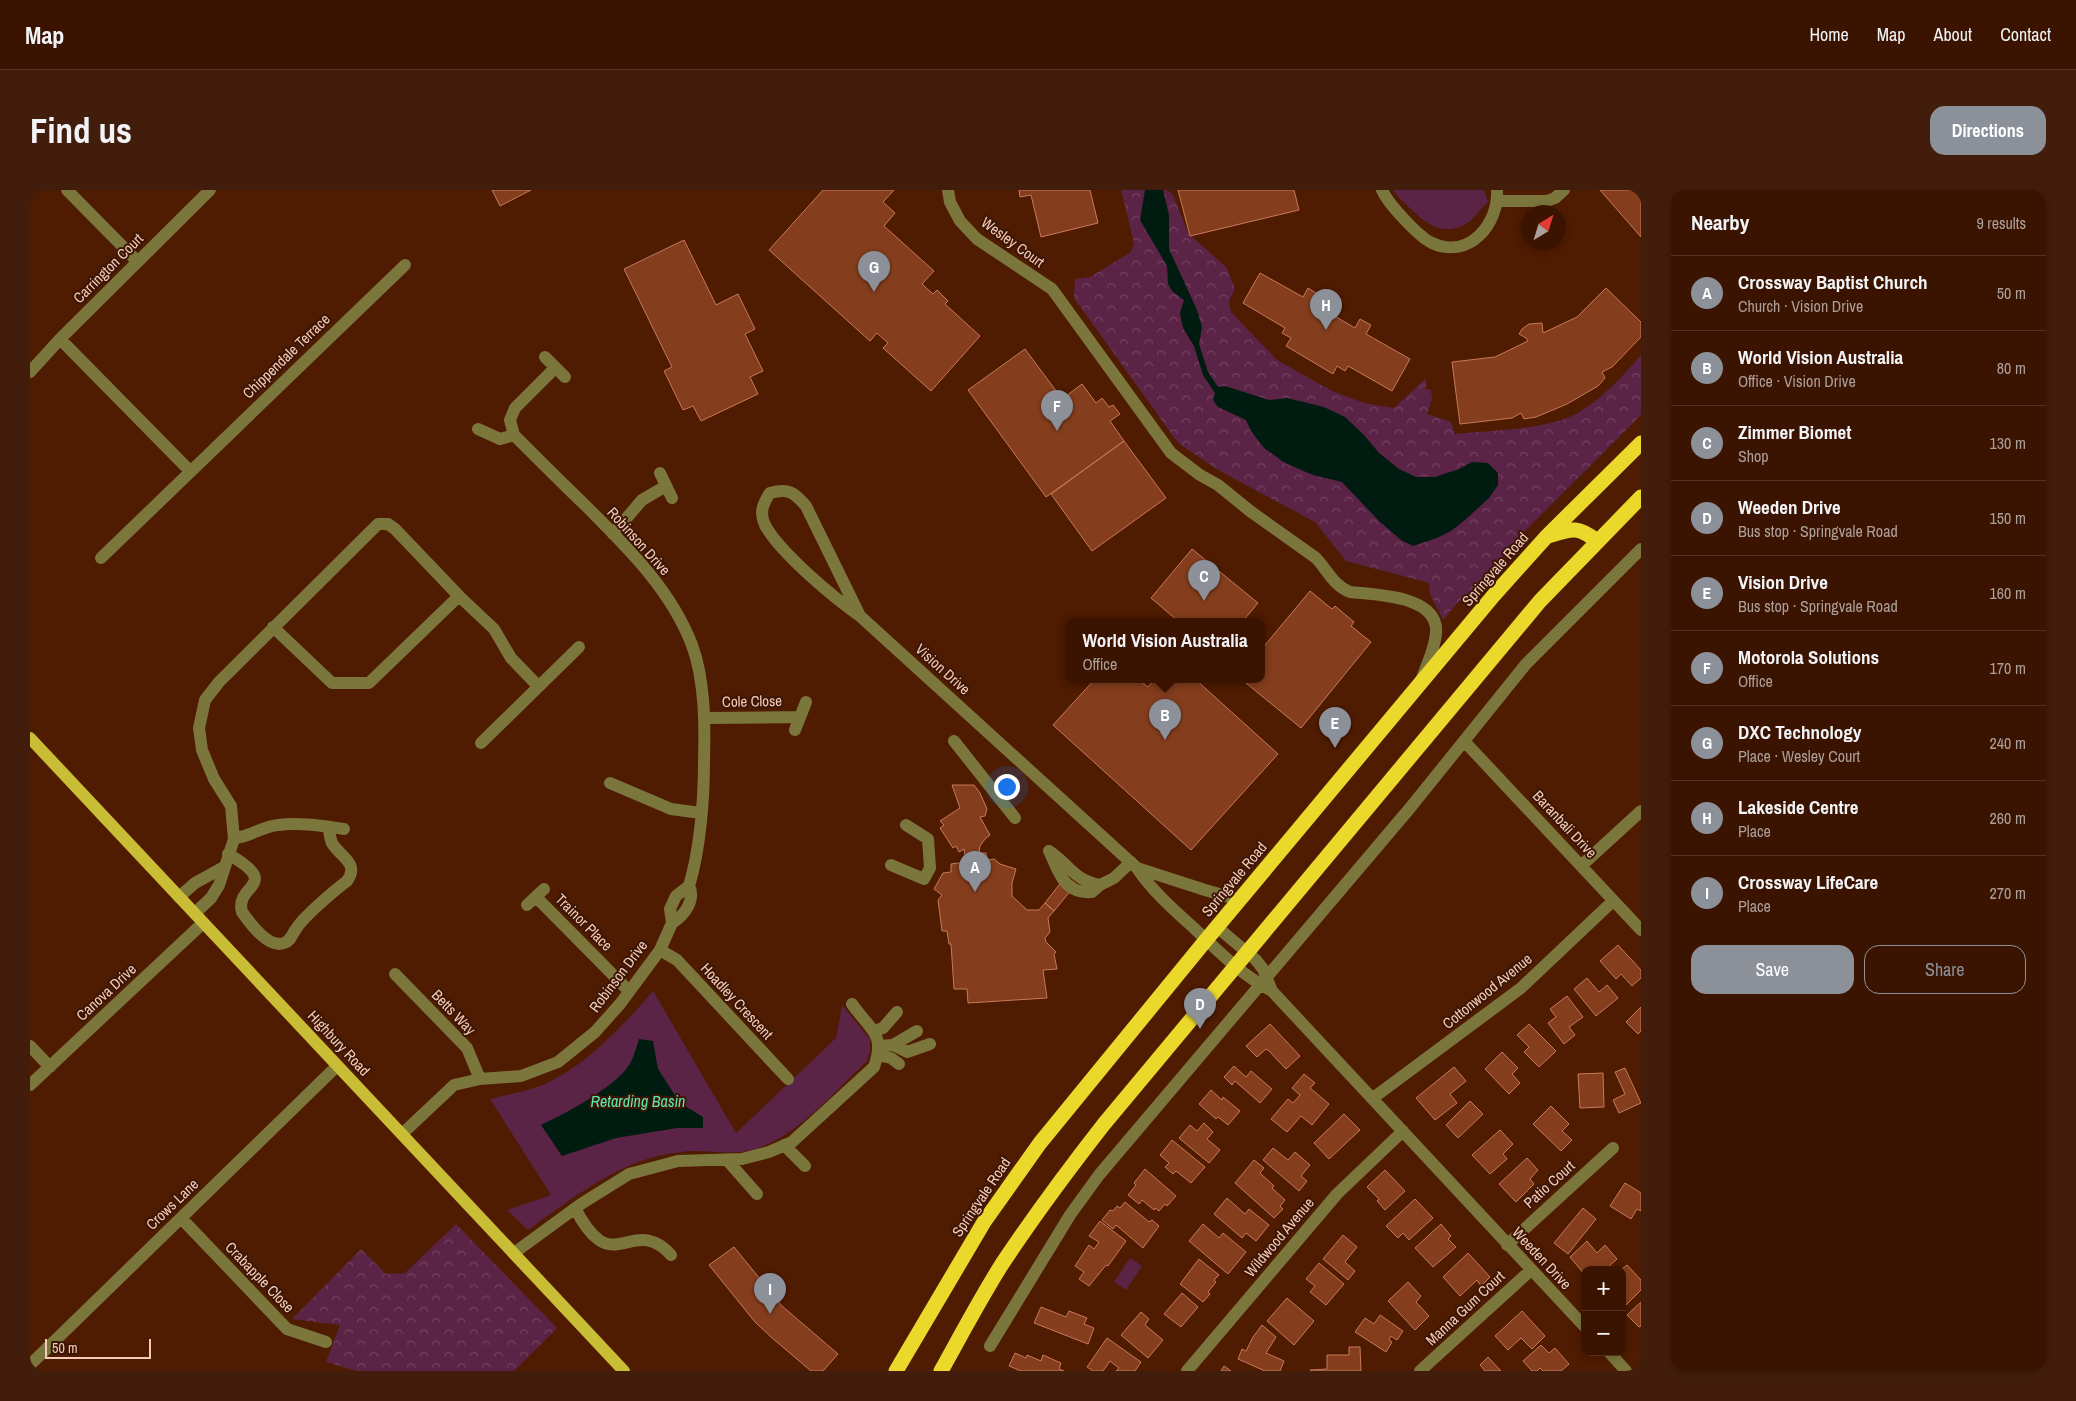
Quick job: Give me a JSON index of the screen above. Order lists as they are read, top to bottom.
{
  "streets": {
    "highway": ["Springvale Road"],
    "main road": ["Highbury Road"],
    "street": [
      "Wesley Court",
      "Carrington Court",
      "Chippendale Terrace",
      "Robinson Drive",
      "Vision Drive",
      "Cole Close",
      "Baranbali Drive",
      "Trainor Place",
      "Cottonwood Avenue",
      "Canova Drive",
      "Hoadley Crescent",
      "Betts Way",
      "Patio Court",
      "Crows Lane",
      "Wildwood Avenue",
      "Weeden Drive",
      "Crabapple Close",
      "Manna Gum Court"
    ]
  },
  "crossings": [
    ["Wesley Court", "Springvale Road"],
    ["Robinson Drive", "Cole Close"],
    ["Robinson Drive", "Trainor Place"],
    ["Robinson Drive", "Hoadley Crescent"],
    ["Robinson Drive", "Betts Way"],
    ["Robinson Drive", "Highbury Road"],
    ["Springvale Road", "Vision Drive"],
    ["Springvale Road", "Weeden Drive"],
    ["Vision Drive", "Weeden Drive"],
    ["Baranbali Drive", "Cottonwood Avenue"],
    ["Cottonwood Avenue", "Weeden Drive"],
    ["Canova Drive", "Highbury Road"],
    ["Highbury Road", "Crows Lane"],
    ["Patio Court", "Weeden Drive"],
    ["Crows Lane", "Crabapple Close"],
    ["Wildwood Avenue", "Weeden Drive"],
    ["Weeden Drive", "Manna Gum Court"]
  ],
  "water": ["Retarding Basin"],
  "scale_bar": "50 m",
  "north": "top right",
  "page": {
    "header": "Map",
    "nav": [
      "Home",
      "Map",
      "About",
      "Contact"
    ],
    "buttons": [
      "Directions",
      ["Save", "Share"]
    ],
    "title": "Find us",
    "heading": ["Nearby", "9 results"],
    "pins": [
      "G",
      "H",
      "F",
      "C",
      "B",
      "E",
      "A",
      "D",
      "I"
    ],
    "list": [
      {
        "mark": "A",
        "name": "Crossway Baptist Church",
        "note": "Church · Vision Drive",
        "value": "50 m"
      },
      {
        "mark": "B",
        "name": "World Vision Australia",
        "note": "Office · Vision Drive",
        "value": "80 m"
      },
      {
        "mark": "C",
        "name": "Zimmer Biomet",
        "note": "Shop",
        "value": "130 m"
      },
      {
        "mark": "D",
        "name": "Weeden Drive",
        "note": "Bus stop · Springvale Road",
        "value": "150 m"
      },
      {
        "mark": "E",
        "name": "Vision Drive",
        "note": "Bus stop · Springvale Road",
        "value": "160 m"
      },
      {
        "mark": "F",
        "name": "Motorola Solutions",
        "note": "Office",
        "value": "170 m"
      },
      {
        "mark": "G",
        "name": "DXC Technology",
        "note": "Place · Wesley Court",
        "value": "240 m"
      },
      {
        "mark": "H",
        "name": "Lakeside Centre",
        "note": "Place",
        "value": "260 m"
      },
      {
        "mark": "I",
        "name": "Crossway LifeCare",
        "note": "Place",
        "value": "270 m"
      }
    ],
    "popup": ["World Vision Australia", "Office"],
    "map_buttons": ["+", "−"],
    "scale": "50 m"
  }
}
